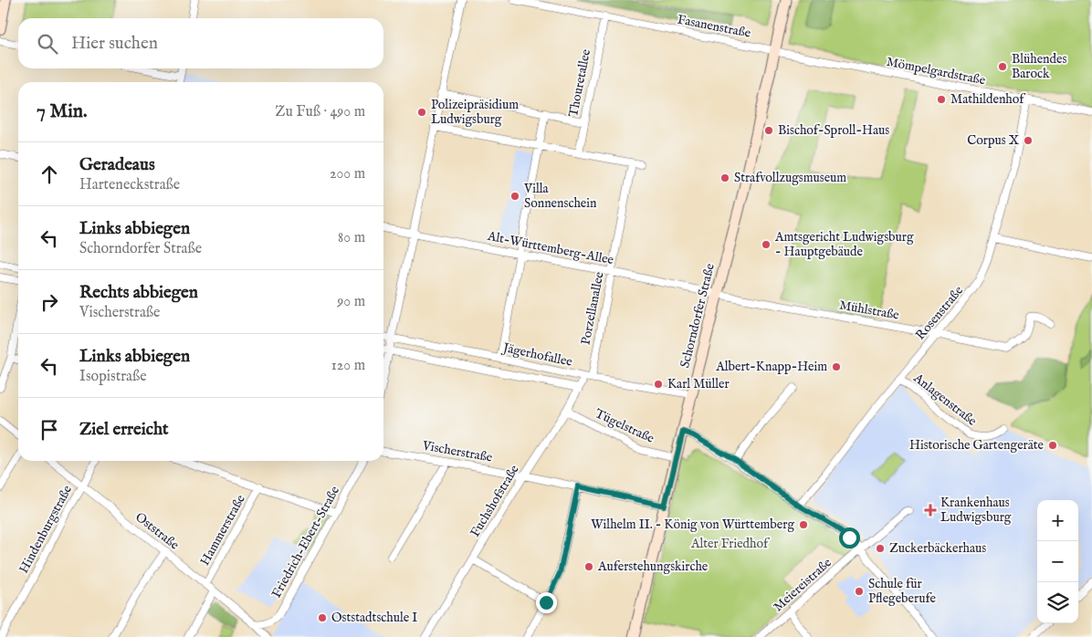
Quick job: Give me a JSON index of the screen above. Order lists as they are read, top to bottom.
{
  "streets": {
    "main road": ["Schorndorfer Straße"],
    "street": [
      "Fasanenstraße",
      "Mömpelgardstraße",
      "Thouretallee",
      "Alt-Württemberg-Allee",
      "Porzellanallee",
      "Mühlstraße",
      "Rosenstraße",
      "Jägerhofallee",
      "Anlagenstraße",
      "Tügelstraße",
      "Vischerstraße",
      "Fuchshofstraße",
      "Hindenburgstraße",
      "Hammerstraße",
      "Oststraße",
      "Friedrich-Ebert-Straße",
      "Meiereistraße"
    ]
  },
  "crossings": [
    ["Fasanenstraße", "Mömpelgardstraße"],
    ["Fasanenstraße", "Thouretallee"],
    ["Fasanenstraße", "Schorndorfer Straße"],
    ["Mömpelgardstraße", "Rosenstraße"],
    ["Mömpelgardstraße", "Schorndorfer Straße"],
    ["Thouretallee", "Porzellanallee"],
    ["Alt-Württemberg-Allee", "Porzellanallee"],
    ["Alt-Württemberg-Allee", "Mühlstraße"],
    ["Alt-Württemberg-Allee", "Schorndorfer Straße"],
    ["Porzellanallee", "Jägerhofallee"],
    ["Mühlstraße", "Rosenstraße"],
    ["Mühlstraße", "Schorndorfer Straße"],
    ["Rosenstraße", "Anlagenstraße"],
    ["Schorndorfer Straße", "Jägerhofallee"],
    ["Schorndorfer Straße", "Tügelstraße"],
    ["Schorndorfer Straße", "Vischerstraße"],
    ["Jägerhofallee", "Fuchshofstraße"],
    ["Tügelstraße", "Fuchshofstraße"],
    ["Vischerstraße", "Fuchshofstraße"],
    ["Hindenburgstraße", "Oststraße"],
    ["Hammerstraße", "Oststraße"],
    ["Oststraße", "Friedrich-Ebert-Straße"]
  ],
  "parks": ["Alter Friedhof"],
  "places": {
    "other": [
      "Blühendes Barock",
      "Mathildenhof",
      "Polizeipräsidium Ludwigsburg",
      "Bischof-Sproll-Haus",
      "Corpus X",
      "Strafvollzugsmuseum",
      "Villa Sonnenschein",
      "Amtsgericht Ludwigsburg - Hauptgebäude",
      "Albert-Knapp-Heim",
      "Karl Müller",
      "Historische Gartengeräte",
      "Wilhelm II. - König von Württemberg",
      "Zuckerbäckerhaus",
      "Auferstehungskirche",
      "Schule für Pflegeberufe",
      "Oststadtschule I"
    ],
    "health": ["Krankenhaus Ludwigsburg"]
  },
  "page": {
    "search": "Hier suchen",
    "heading": ["7 Min.", "Zu Fuß · 490 m"],
    "list": [
      ["Geradeaus", "Harteneckstraße", "200 m"],
      ["Links abbiegen", "Schorndorfer Straße", "80 m"],
      ["Rechts abbiegen", "Vischerstraße", "90 m"],
      ["Links abbiegen", "Isopistraße", "120 m"],
      "Ziel erreicht"
    ],
    "map_buttons": ["+", "−"]
  }
}
